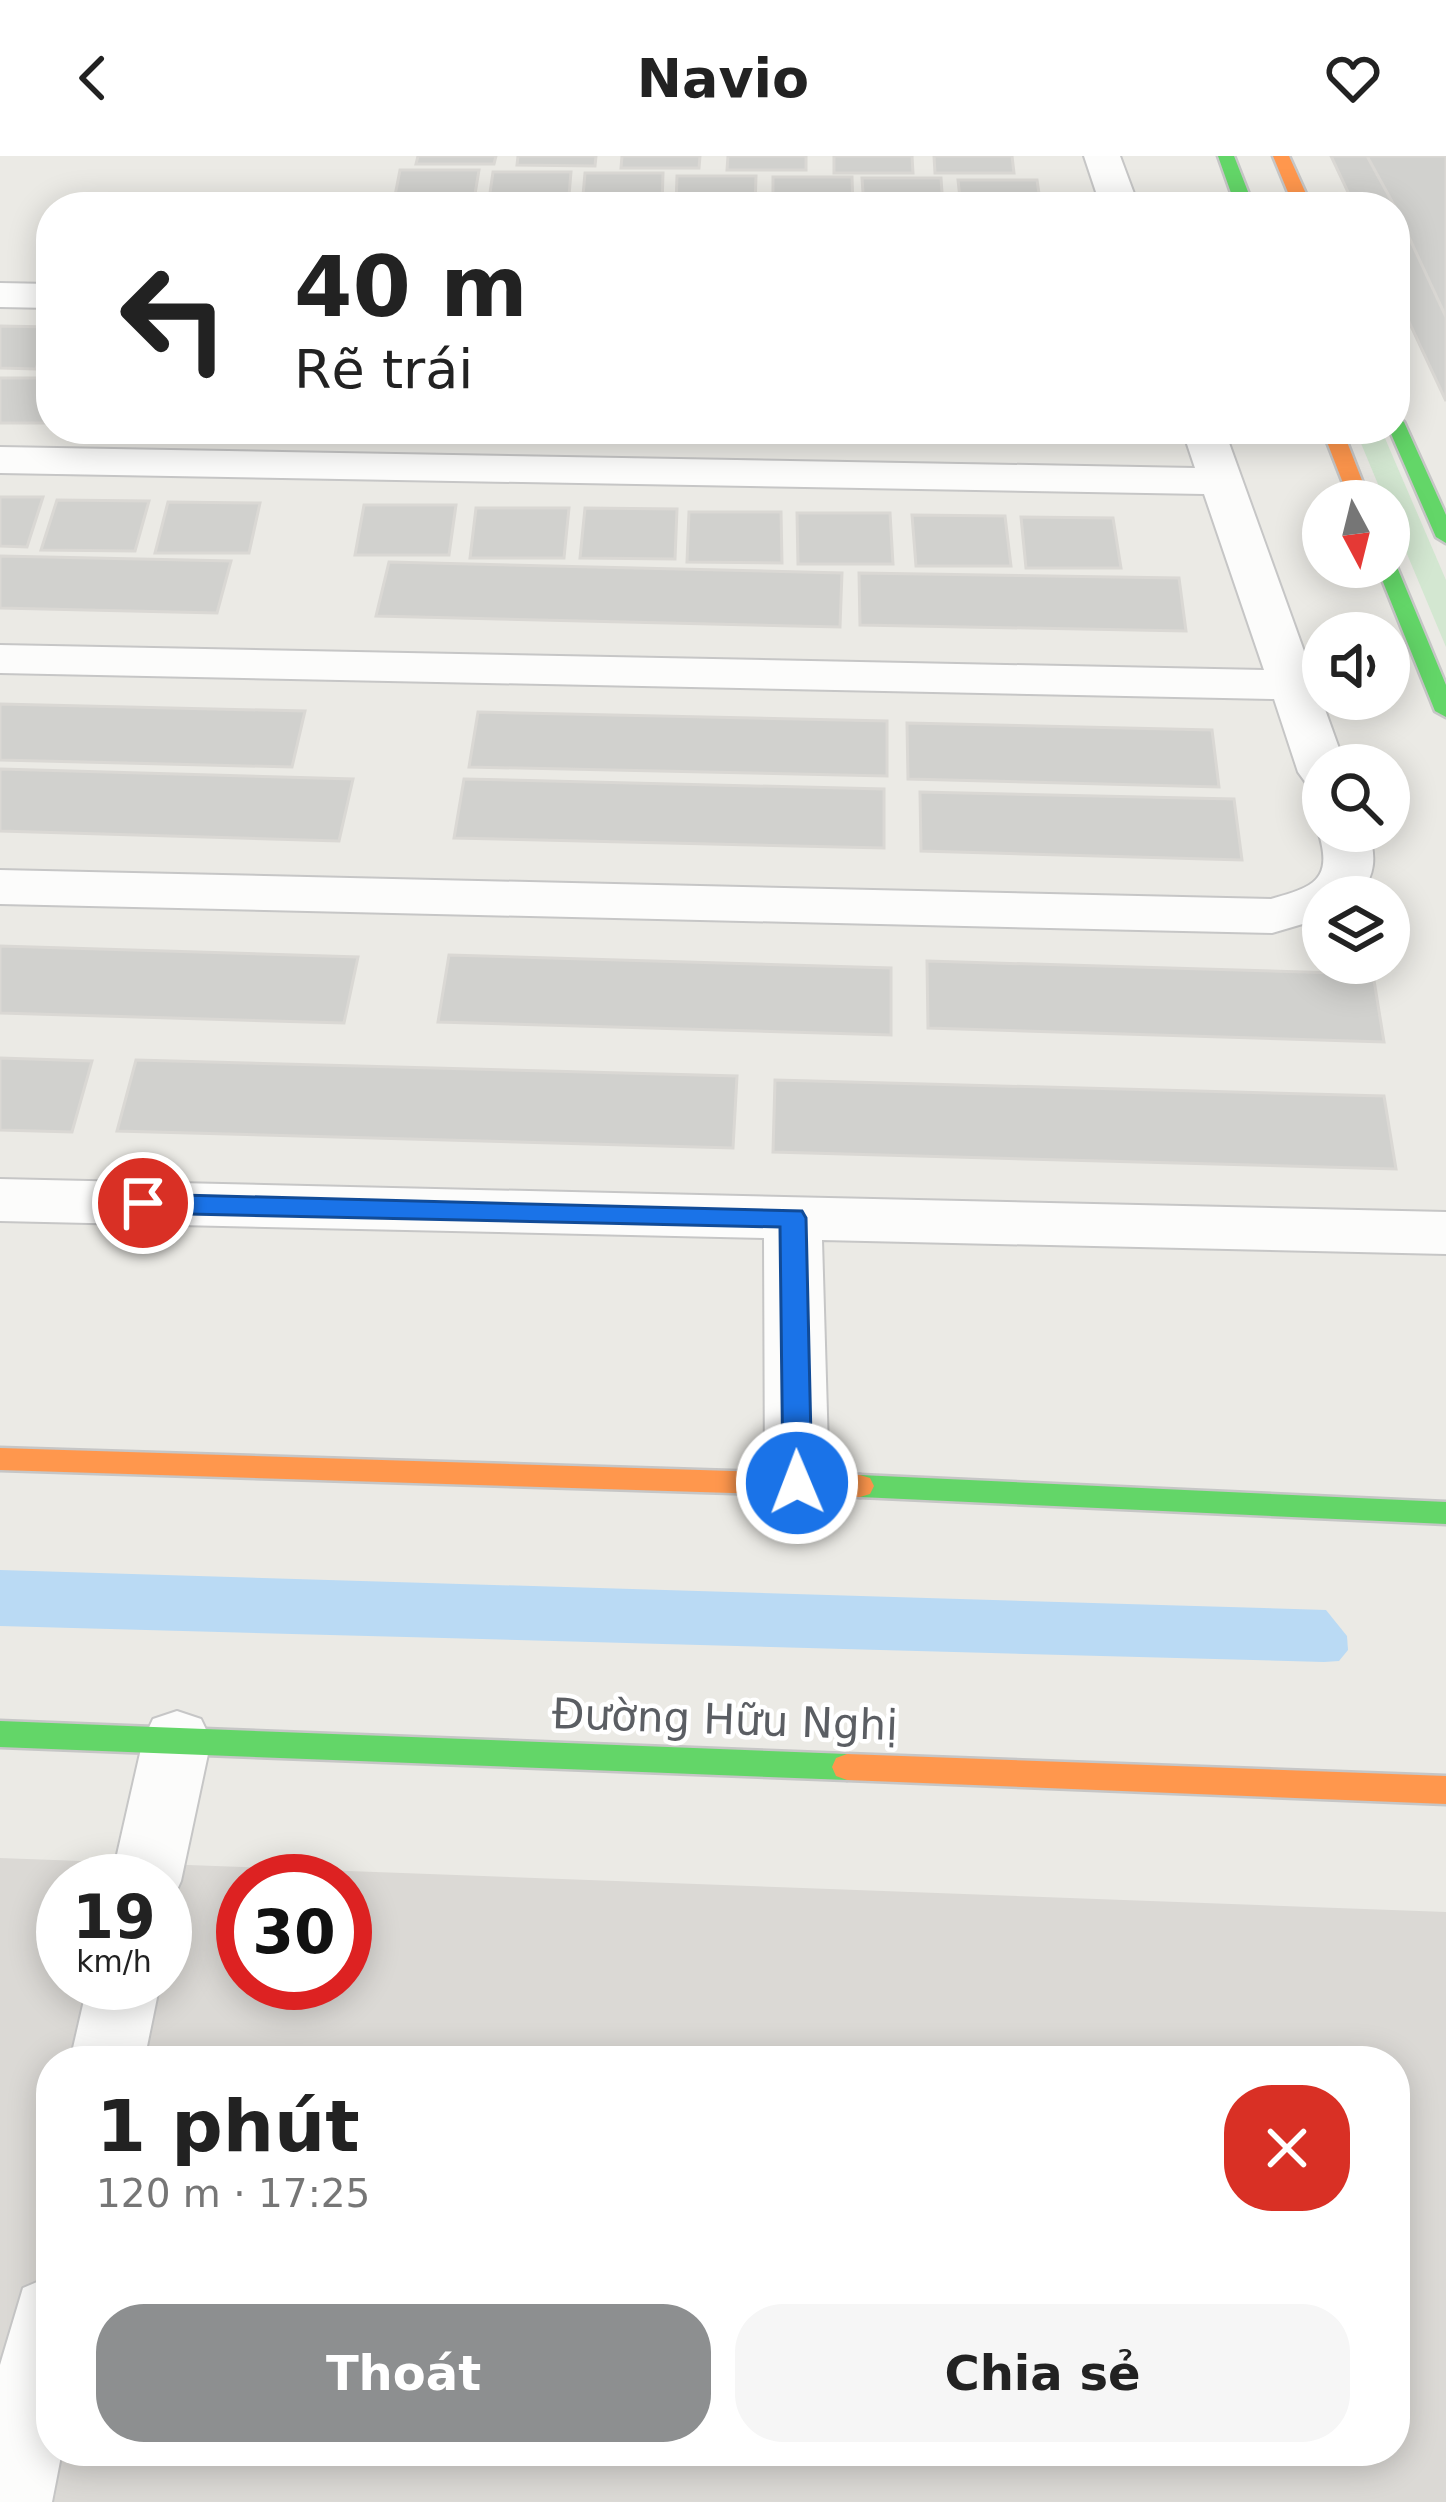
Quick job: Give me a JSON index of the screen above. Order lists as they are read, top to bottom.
{
  "streets": {
    "main road": ["Đường Hữu Nghị"]
  },
  "north": "bottom",
  "page": {
    "header": "Navio",
    "turn": ["40 m", "Rẽ trái"],
    "speed": "19 km/h",
    "limit": "30",
    "heading": ["1 phút", "120 m · 17:25"],
    "buttons": ["Thoát", "Chia sẻ"]
  }
}
